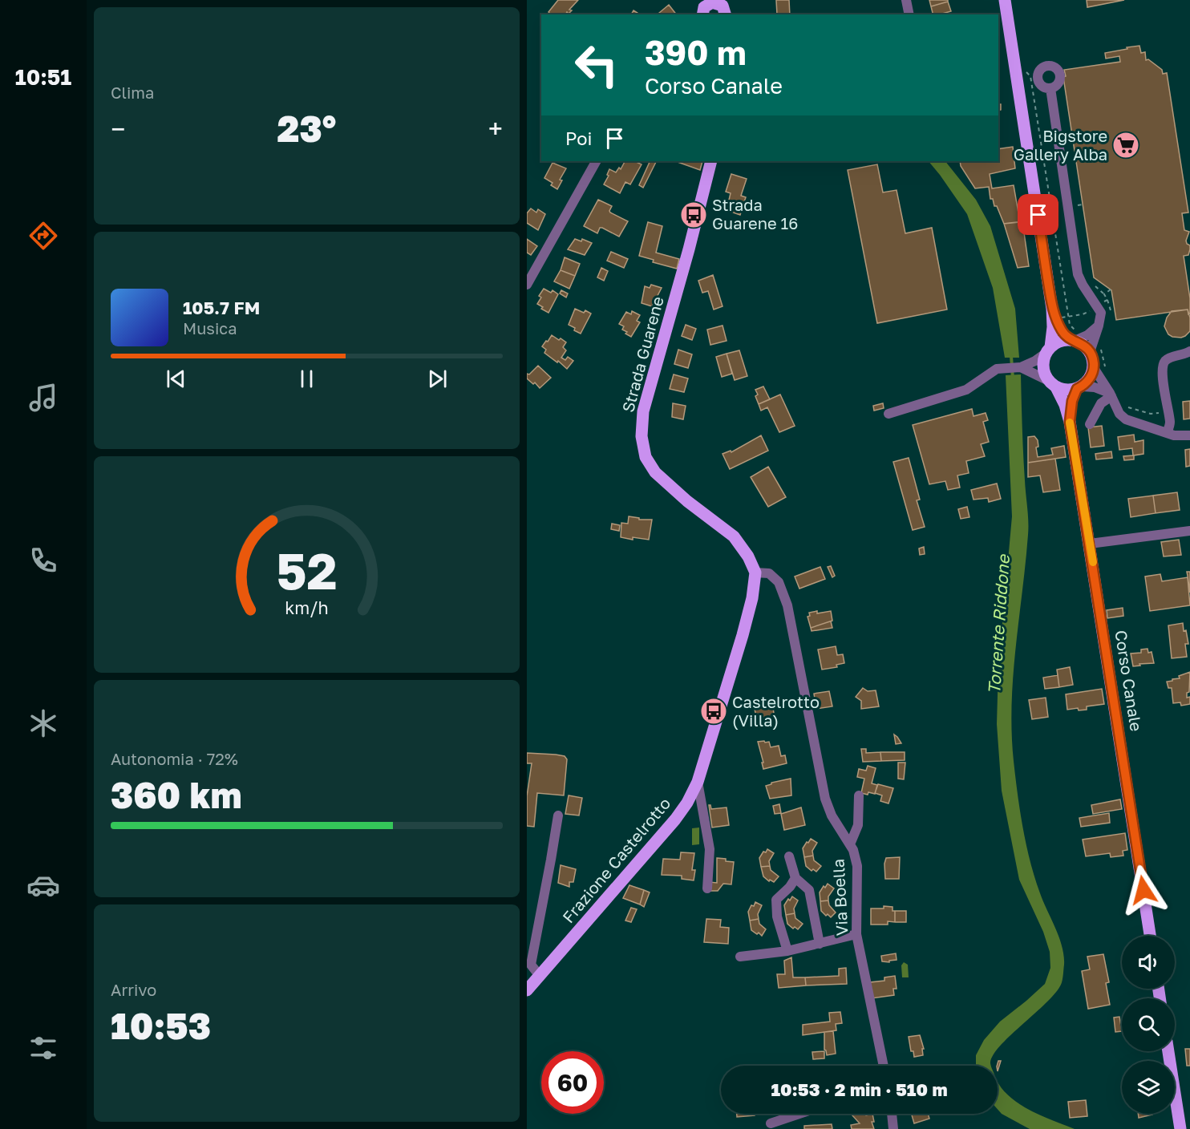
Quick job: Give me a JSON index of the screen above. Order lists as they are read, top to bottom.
{
  "streets": {
    "main road": ["Strada Guarene", "Corso Canale", "Frazione Castelrotto"],
    "street": ["Via Boella"]
  },
  "crossings": [
    ["Strada Guarene", "Frazione Castelrotto"],
    ["Strada Guarene", "Via Boella"],
    ["Frazione Castelrotto", "Via Boella"]
  ],
  "water": ["Torrente Riddone"],
  "places": {
    "supermarket": ["Bigstore Gallery Alba"],
    "bus stop": ["Strada Guarene 16", "Castelrotto (Villa)"]
  },
  "page": {
    "tabs": "10:51",
    "tile": [
      "Clima",
      ["Autonomia · 72%", "360 km"],
      ["Arrivo", "10:53"]
    ],
    "turn": ["390 m", "Corso Canale"],
    "heat": ["−", "23°", "+"],
    "then": "Poi",
    "song": ["105.7 FM", "Musica"],
    "limit": "60",
    "trip": "10:53 · 2 min · 510 m",
    "gauge": ["52", "km/h"]
  }
}
